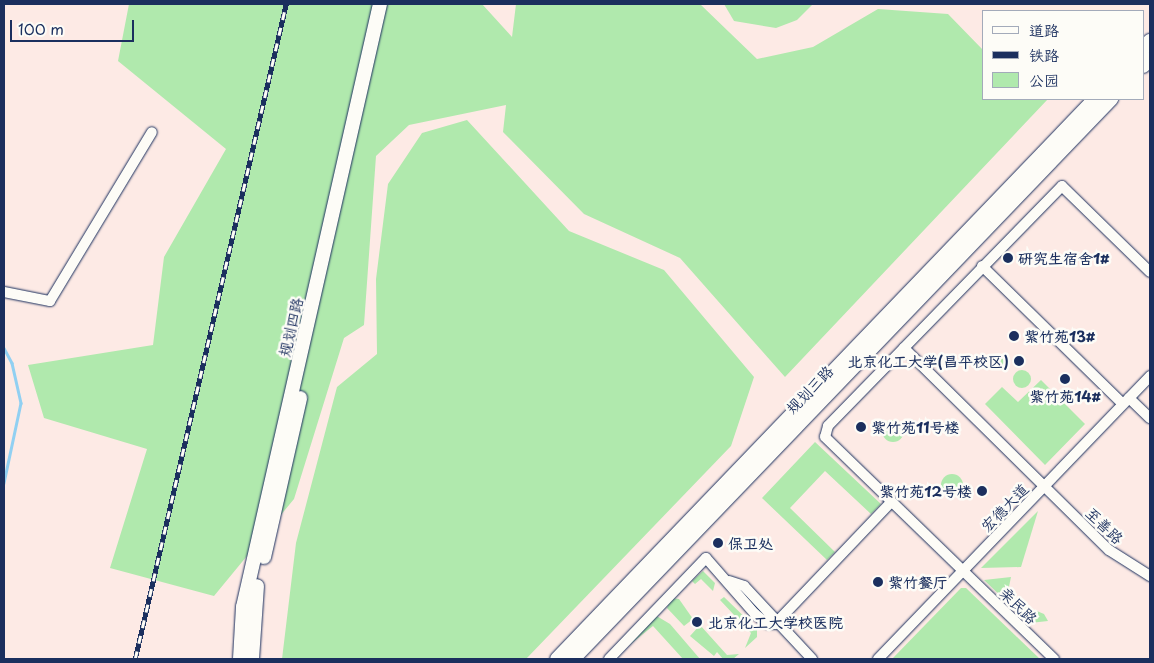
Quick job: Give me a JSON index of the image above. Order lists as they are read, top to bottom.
{
  "streets": {
    "main road": ["规划四路", "规划三路"],
    "street": ["宏德大道", "至善路", "亲民路"]
  },
  "crossings": [
    ["宏德大道", "至善路"],
    ["宏德大道", "亲民路"],
    ["至善路", "亲民路"]
  ],
  "places": [
    "研究生宿舍1#",
    "紫竹苑13#",
    "北京化工大学(昌平校区)",
    "紫竹苑14#",
    "紫竹苑11号楼",
    "紫竹苑12号楼",
    "保卫处",
    "紫竹餐厅",
    "北京化工大学校医院"
  ],
  "legend": ["道路", "铁路", "公园"],
  "scale_bar": "100 m"
}
